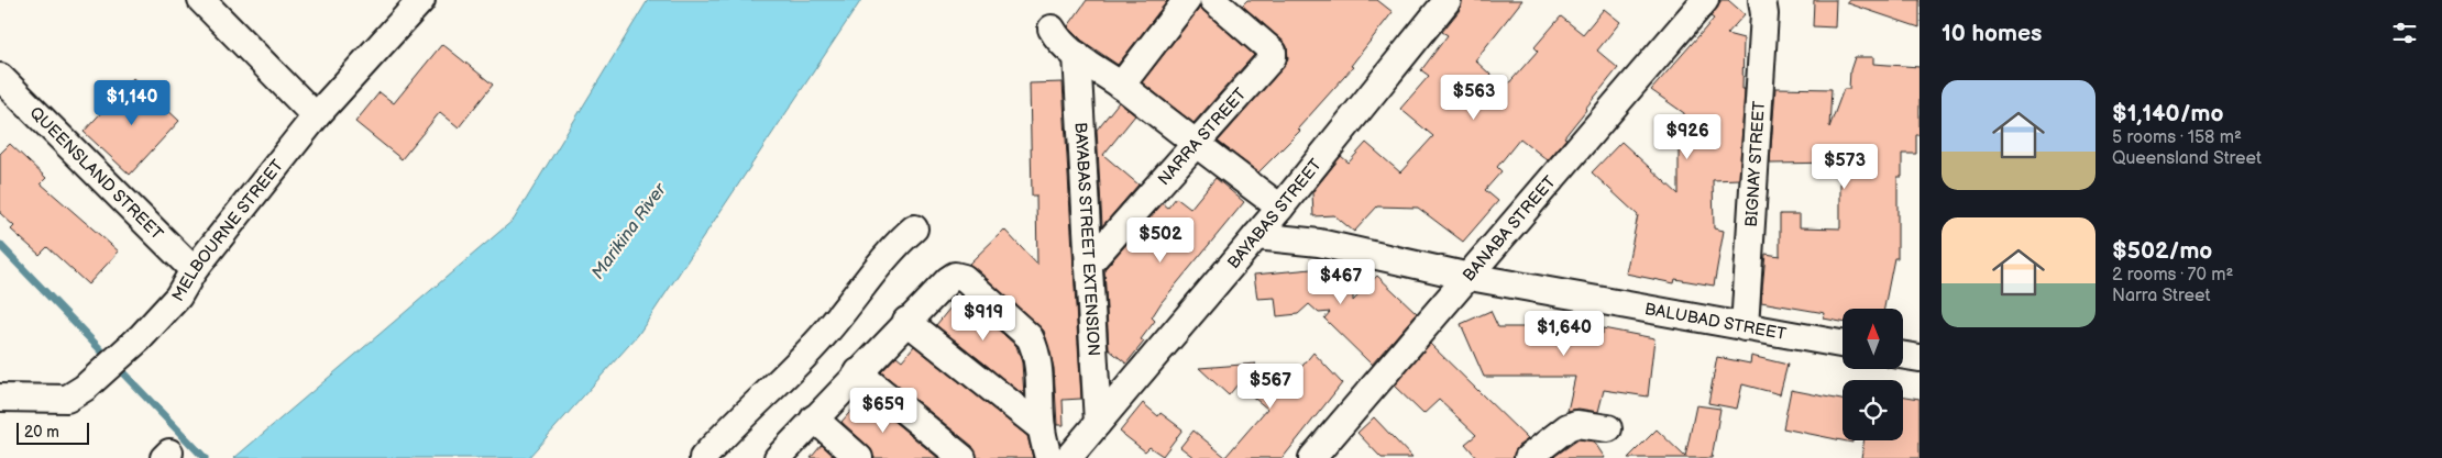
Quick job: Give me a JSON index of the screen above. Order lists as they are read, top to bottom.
{
  "streets": {
    "street": [
      "NARRA STREET",
      "BIGNAY STREET",
      "QUEENSLAND STREET",
      "BAYABAS STREET",
      "BANABA STREET",
      "MELBOURNE STREET",
      "BAYABAS STREET EXTENSION",
      "BALUBAD STREET"
    ]
  },
  "crossings": [
    ["NARRA STREET", "BAYABAS STREET EXTENSION"],
    ["BIGNAY STREET", "BALUBAD STREET"],
    ["QUEENSLAND STREET", "MELBOURNE STREET"],
    ["BAYABAS STREET", "BAYABAS STREET EXTENSION"],
    ["BAYABAS STREET", "BALUBAD STREET"],
    ["BANABA STREET", "BALUBAD STREET"]
  ],
  "water": ["Marikina River"],
  "scale_bar": "20 m",
  "north": "top",
  "page": {
    "heading": "10 homes",
    "list": [
      {
        "name": "$1,140/mo",
        "note": "5 rooms · 158 m² · Queensland Street"
      },
      {
        "name": "$502/mo",
        "note": "2 rooms · 70 m² · Narra Street"
      }
    ],
    "price": [
      "$563",
      "$1,140",
      "$926",
      "$573",
      "$502",
      "$467",
      "$919",
      "$1,640",
      "$567",
      "$659"
    ],
    "scale": "20 m"
  }
}
